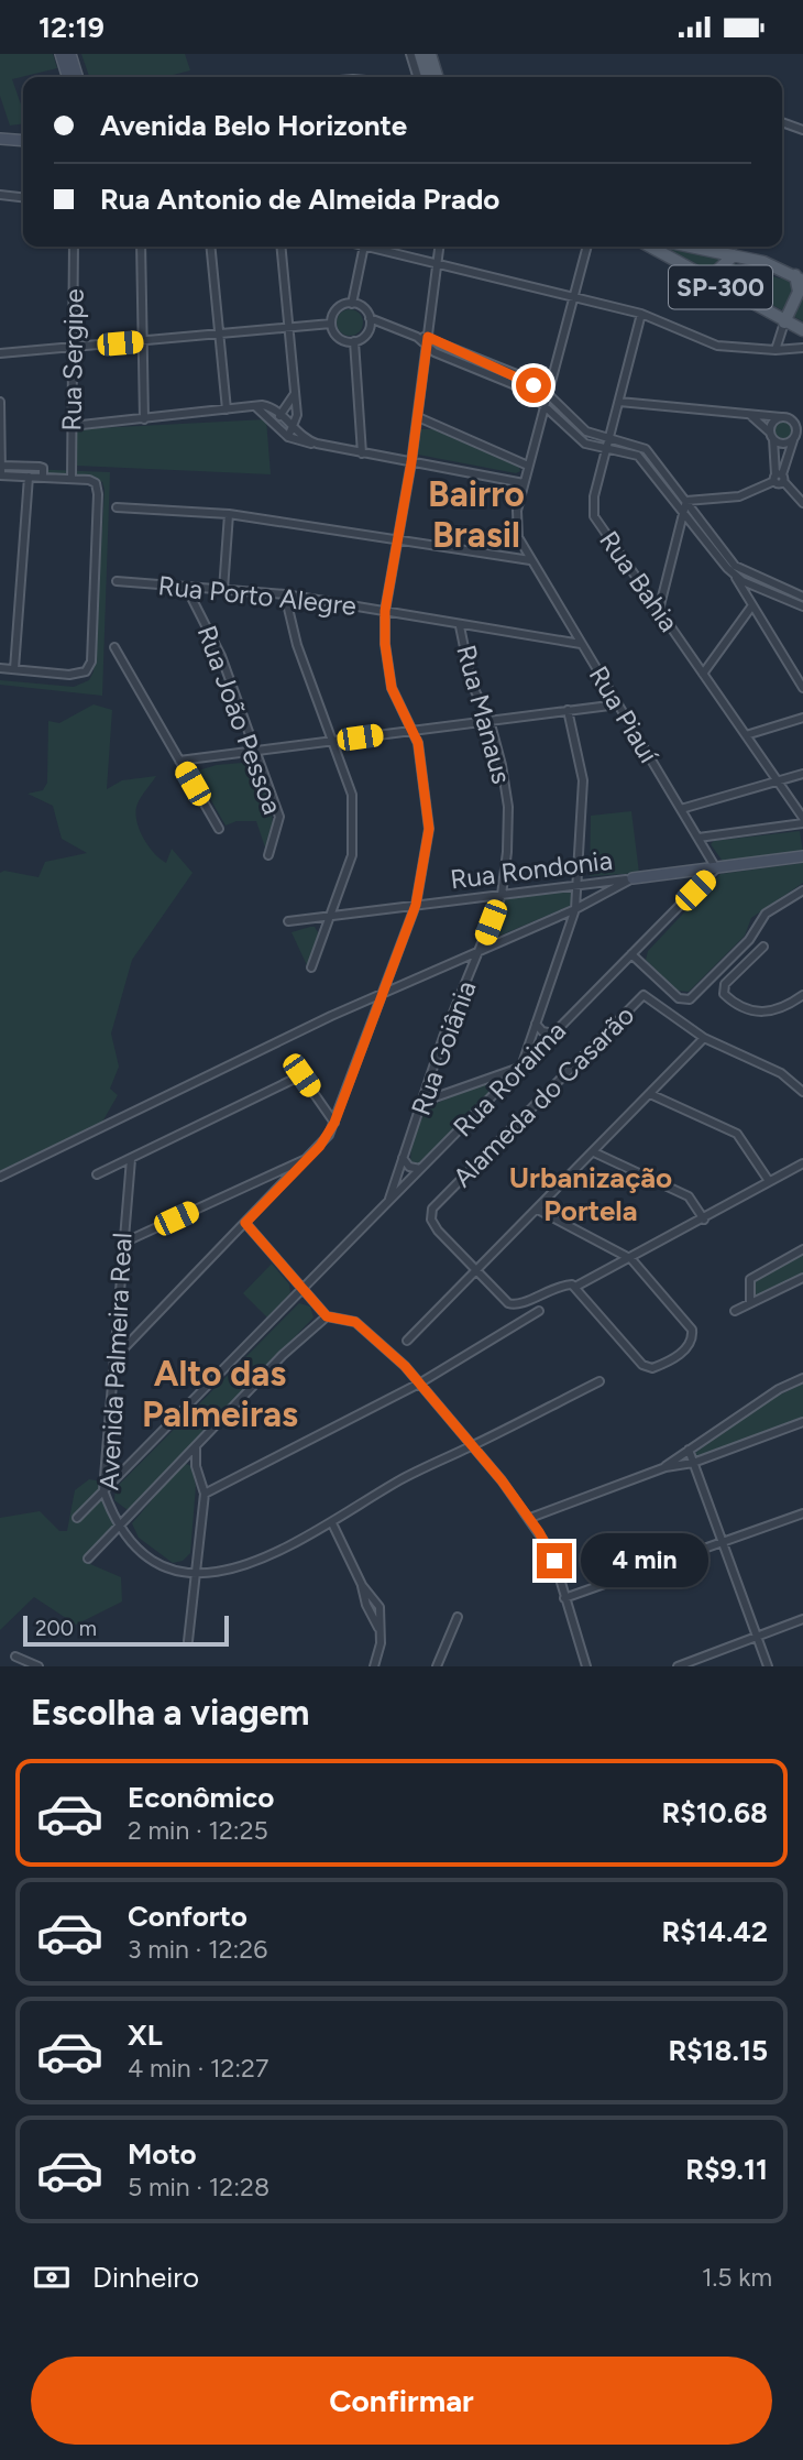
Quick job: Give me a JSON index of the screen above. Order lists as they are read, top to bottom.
{
  "streets": {
    "main road": ["SP-300"],
    "street": [
      "Rua Sergipe",
      "Rua Bahia",
      "Rua Porto Alegre",
      "Rua Manaus",
      "Rua Piauí",
      "Rua João Pessoa",
      "Rua Rondonia",
      "Rua Goiânia",
      "Rua Roraima",
      "Alameda do Casarão",
      "Avenida Palmeira Real"
    ]
  },
  "crossings": [
    ["Rua Porto Alegre", "Rua Manaus"],
    ["Rua Porto Alegre", "Rua Piauí"],
    ["Rua Porto Alegre", "Rua João Pessoa"],
    ["Rua Manaus", "Rua Rondonia"],
    ["Rua Manaus", "Rua Goiânia"],
    ["Rua Piauí", "Rua Rondonia"],
    ["Rua Piauí", "Rua Roraima"],
    ["Rua Rondonia", "Rua Goiânia"],
    ["Rua Rondonia", "Rua Roraima"],
    ["Rua Goiânia", "Rua Roraima"],
    ["Rua Roraima", "Avenida Palmeira Real"]
  ],
  "districts": ["Bairro Brasil", "Urbanização Portela", "Alto das Palmeiras"],
  "scale_bar": "200 m",
  "page": {
    "status": "12:19",
    "banner": ["Avenida Belo Horizonte", "Rua Antonio de Almeida Prado"],
    "bubble": "4 min",
    "scale": "200 m",
    "heading": "Escolha a viagem",
    "list": [
      {
        "name": "Econômico",
        "note": "2 min · 12:25",
        "value": "R$10.68"
      },
      {
        "name": "Conforto",
        "note": "3 min · 12:26",
        "value": "R$14.42"
      },
      {
        "name": "XL",
        "note": "4 min · 12:27",
        "value": "R$18.15"
      },
      {
        "name": "Moto",
        "note": "5 min · 12:28",
        "value": "R$9.11"
      }
    ],
    "pay": ["Dinheiro", "1.5 km"],
    "buttons": "Confirmar"
  }
}
